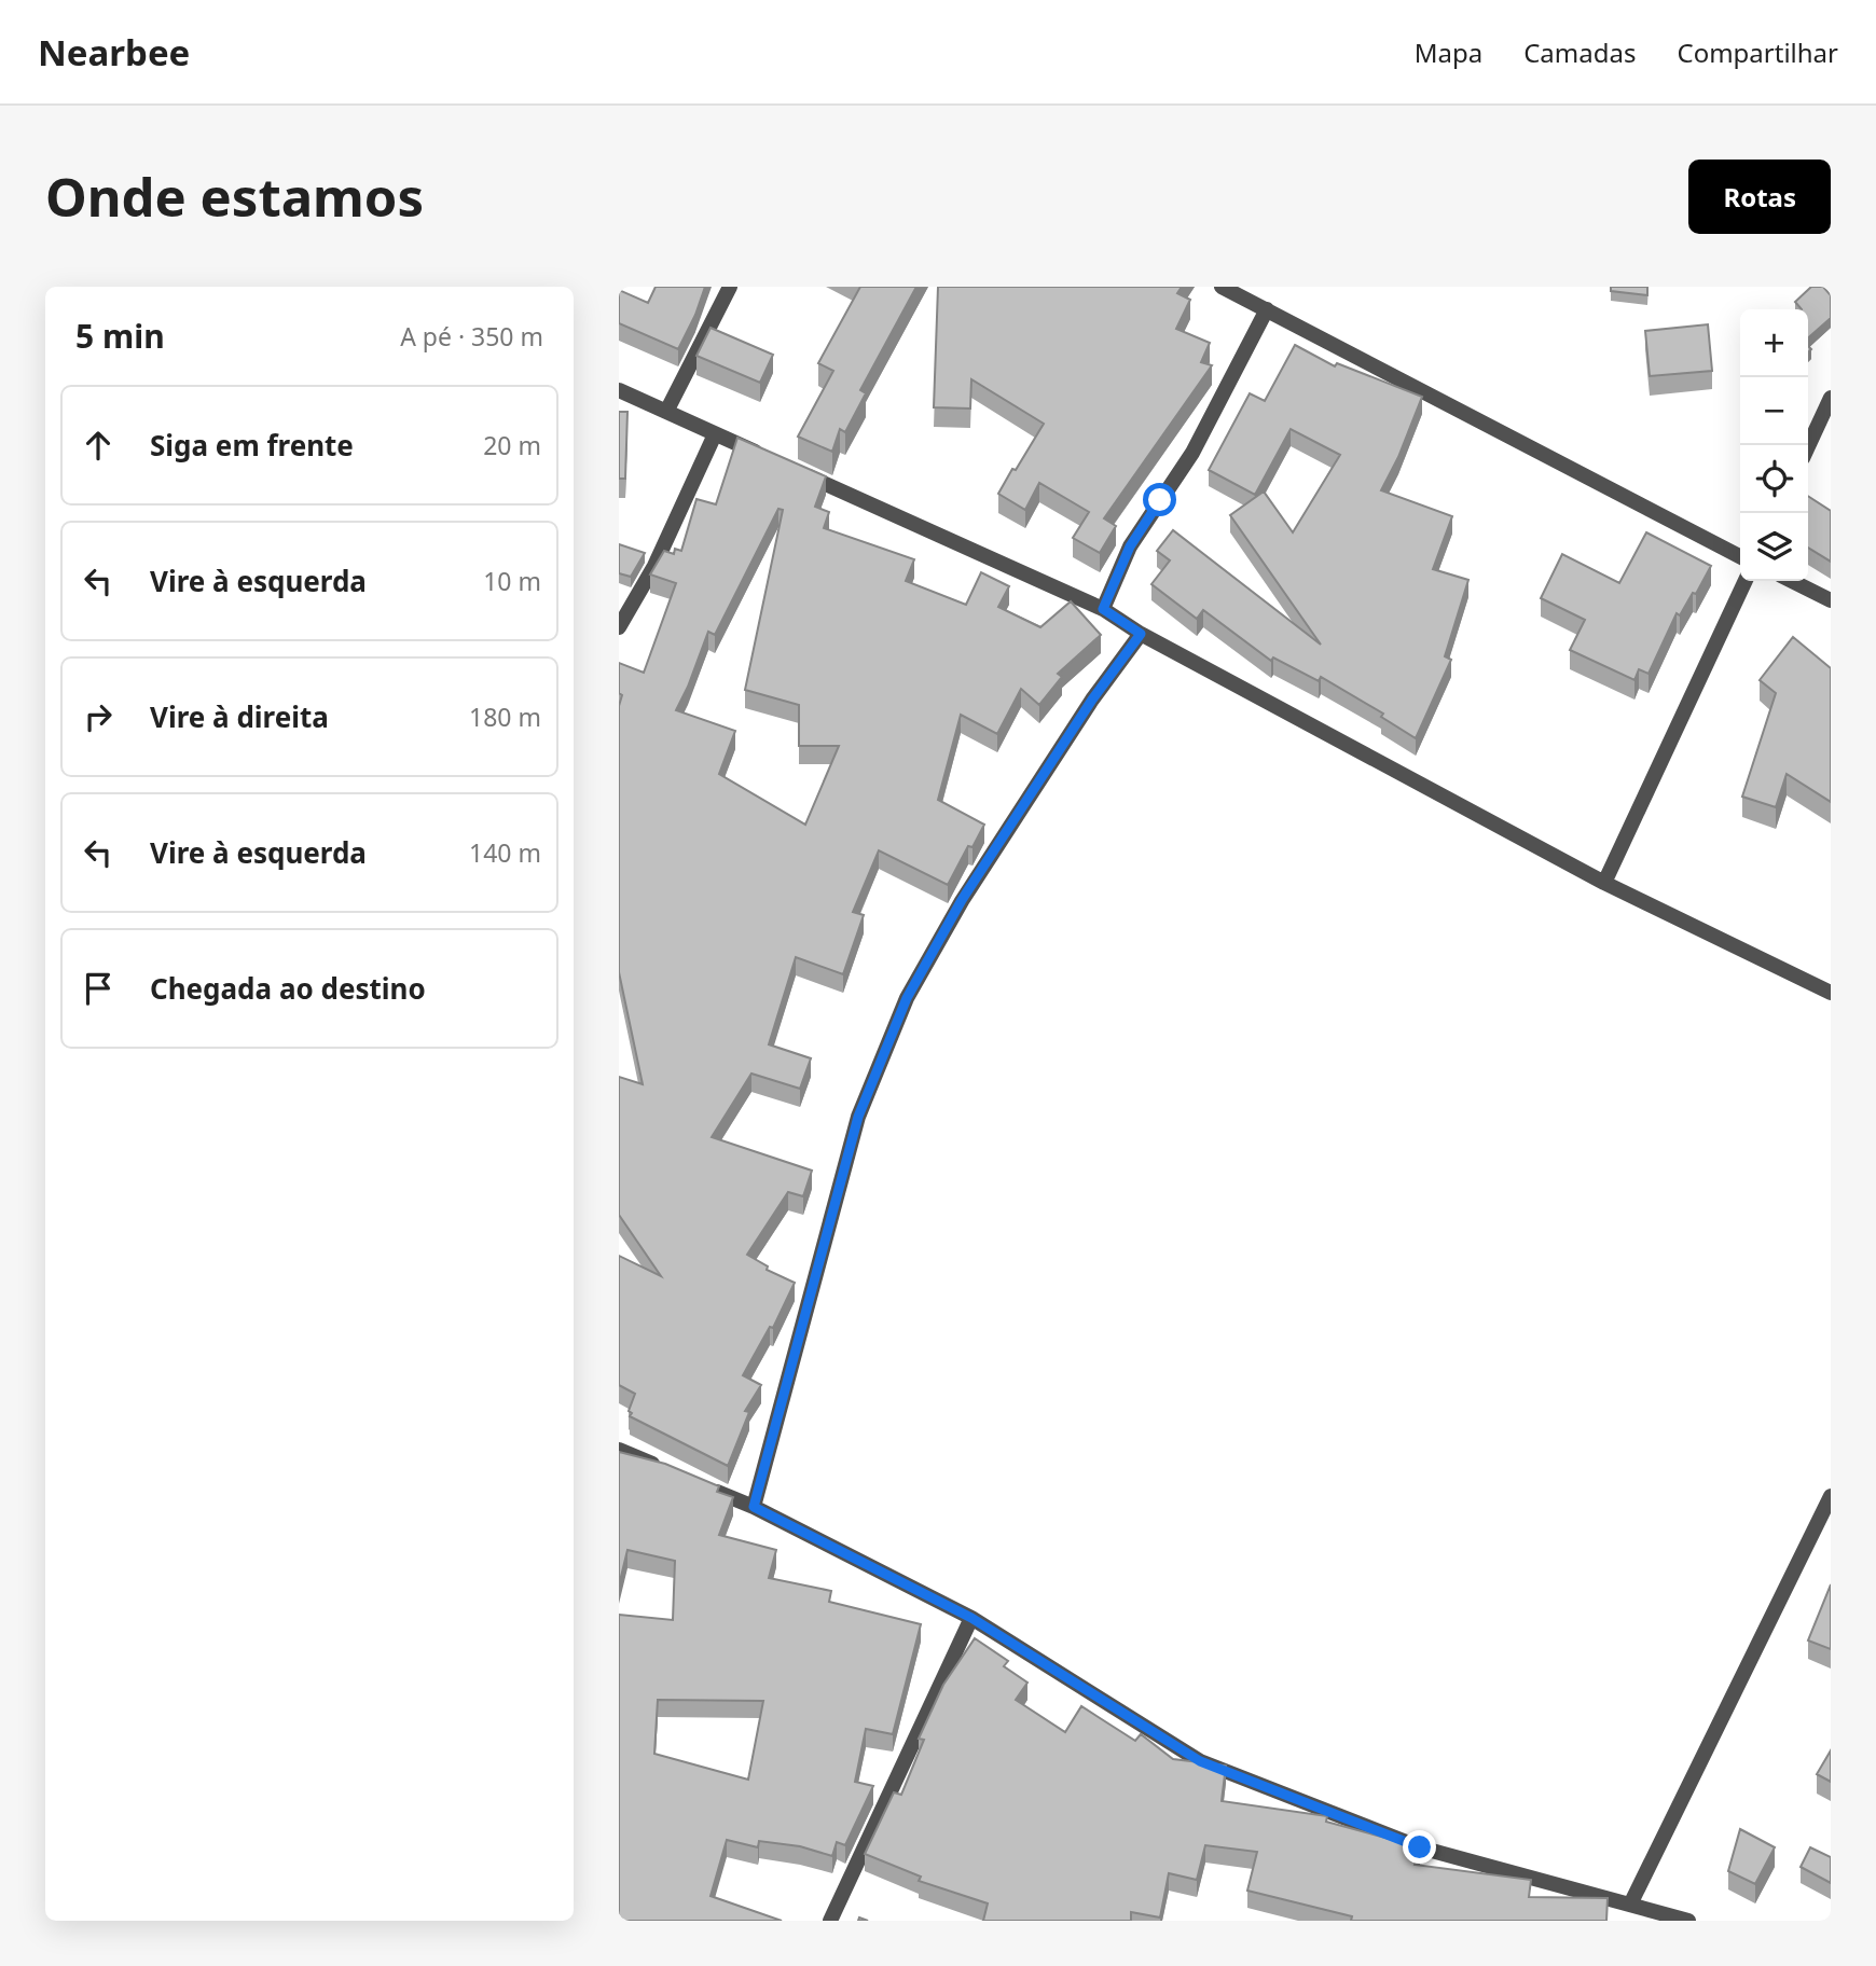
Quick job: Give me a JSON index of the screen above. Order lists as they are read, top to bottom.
{
  "page": {
    "header": "Nearbee",
    "nav": ["Mapa", "Camadas", "Compartilhar"],
    "buttons": "Rotas",
    "title": "Onde estamos",
    "heading": ["5 min", "A pé · 350 m"],
    "map_buttons": ["+", "−"],
    "list": [
      ["Siga em frente", "20 m"],
      ["Vire à esquerda", "10 m"],
      ["Vire à direita", "180 m"],
      ["Vire à esquerda", "140 m"],
      "Chegada ao destino"
    ]
  }
}
